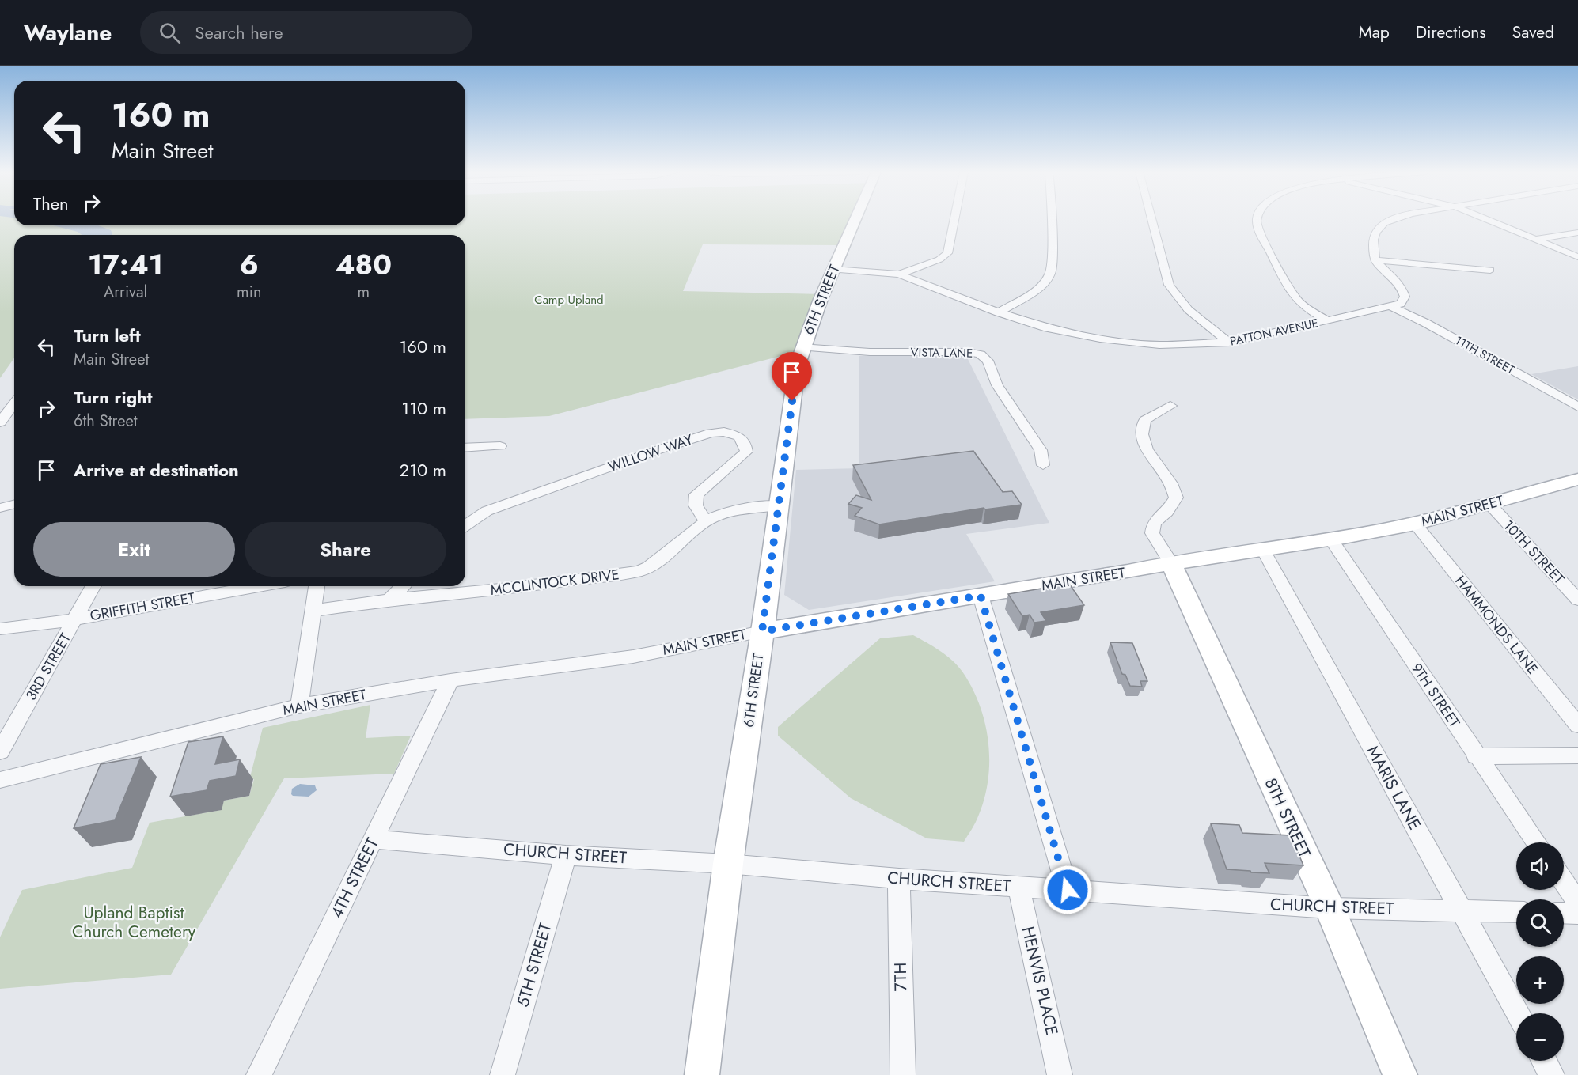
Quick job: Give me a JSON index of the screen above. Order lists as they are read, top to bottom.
{
  "streets": {
    "street": [
      "6TH STREET",
      "PATTON AVENUE",
      "VISTA LANE",
      "11TH STREET",
      "WILLOW WAY",
      "MAIN STREET",
      "10TH STREET",
      "MCCLINTOCK DRIVE",
      "GRIFFITH STREET",
      "HAMMONDS LANE",
      "3RD STREET",
      "9TH STREET",
      "MARIS LANE",
      "8TH STREET",
      "CHURCH STREET",
      "4TH STREET",
      "5TH STREET",
      "7TH",
      "HENVIS PLACE"
    ]
  },
  "crossings": [
    ["6TH STREET", "PATTON AVENUE"],
    ["6TH STREET", "VISTA LANE"],
    ["6TH STREET", "MAIN STREET"],
    ["6TH STREET", "MCCLINTOCK DRIVE"],
    ["6TH STREET", "CHURCH STREET"],
    ["PATTON AVENUE", "11TH STREET"],
    ["WILLOW WAY", "MCCLINTOCK DRIVE"],
    ["MAIN STREET", "10TH STREET"],
    ["MAIN STREET", "HAMMONDS LANE"],
    ["MAIN STREET", "9TH STREET"],
    ["MAIN STREET", "MARIS LANE"],
    ["MAIN STREET", "8TH STREET"],
    ["MAIN STREET", "4TH STREET"],
    ["GRIFFITH STREET", "3RD STREET"],
    ["MARIS LANE", "CHURCH STREET"],
    ["8TH STREET", "CHURCH STREET"],
    ["CHURCH STREET", "4TH STREET"],
    ["CHURCH STREET", "5TH STREET"],
    ["CHURCH STREET", "7TH"],
    ["CHURCH STREET", "HENVIS PLACE"]
  ],
  "parks": ["Camp Upland", "Upland Baptist Church Cemetery"],
  "page": {
    "header": "Waylane",
    "search": "Search here",
    "nav": ["Map", "Directions", "Saved"],
    "turn": ["160 m", "Main Street"],
    "then": "Then",
    "eta": [
      "17:41",
      "Arrival",
      "6",
      "min",
      "480",
      "m"
    ],
    "list": [
      {
        "name": "Turn left",
        "note": "Main Street",
        "value": "160 m"
      },
      {
        "name": "Turn right",
        "note": "6th Street",
        "value": "110 m"
      },
      {
        "name": "Arrive at destination",
        "value": "210 m"
      }
    ],
    "buttons": ["Exit", "Share"],
    "map_buttons": ["+", "−"]
  }
}
